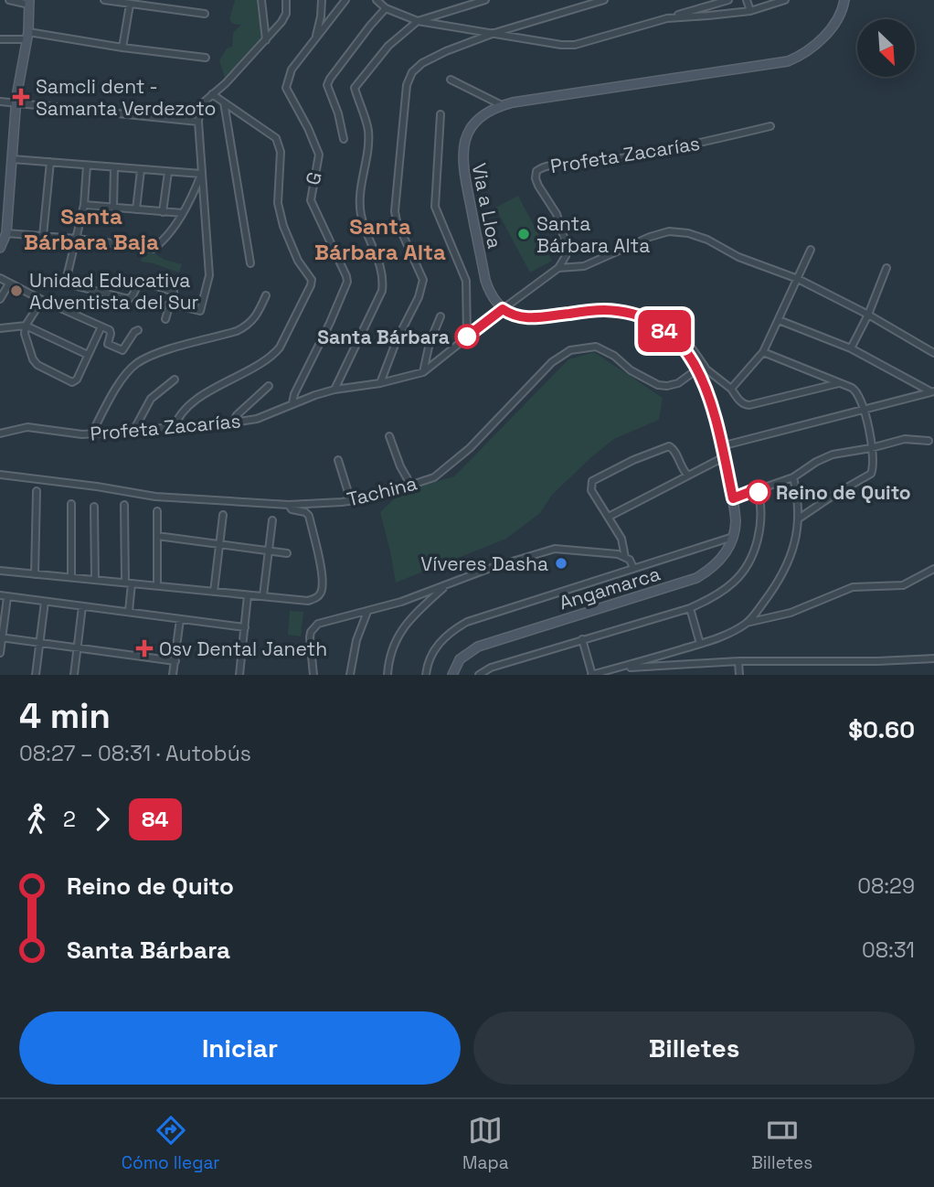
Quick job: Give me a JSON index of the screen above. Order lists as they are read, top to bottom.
{
  "streets": {
    "street": [
      "Profeta Zacarías",
      "G",
      "Via a Lloa",
      "Tachina",
      "Angamarca"
    ]
  },
  "crossings": [
    ["Profeta Zacarías", "G"],
    ["Profeta Zacarías", "Via a Lloa"]
  ],
  "districts": ["Santa Bárbara Baja", "Santa Bárbara Alta"],
  "places": {
    "health": ["Samcli dent - Samanta Verdezoto", "Osv Dental Janeth"],
    "other": [
      "Santa Bárbara Alta",
      "Unidad Educativa Adventista del Sur",
      "Santa Bárbara",
      "Reino de Quito",
      "Víveres Dasha"
    ]
  },
  "lines": ["bus line 84"],
  "north": "bottom right",
  "page": {
    "on_map": "84",
    "heading": ["4 min", "08:27 – 08:31 · Autobús", "$0.60"],
    "legs": ["2", "84"],
    "list": [
      {
        "name": "Reino de Quito",
        "value": "08:29"
      },
      {
        "name": "Santa Bárbara",
        "value": "08:31"
      }
    ],
    "buttons": ["Iniciar", "Billetes"],
    "tabs": ["Cómo llegar", "Mapa", "Billetes"]
  }
}
